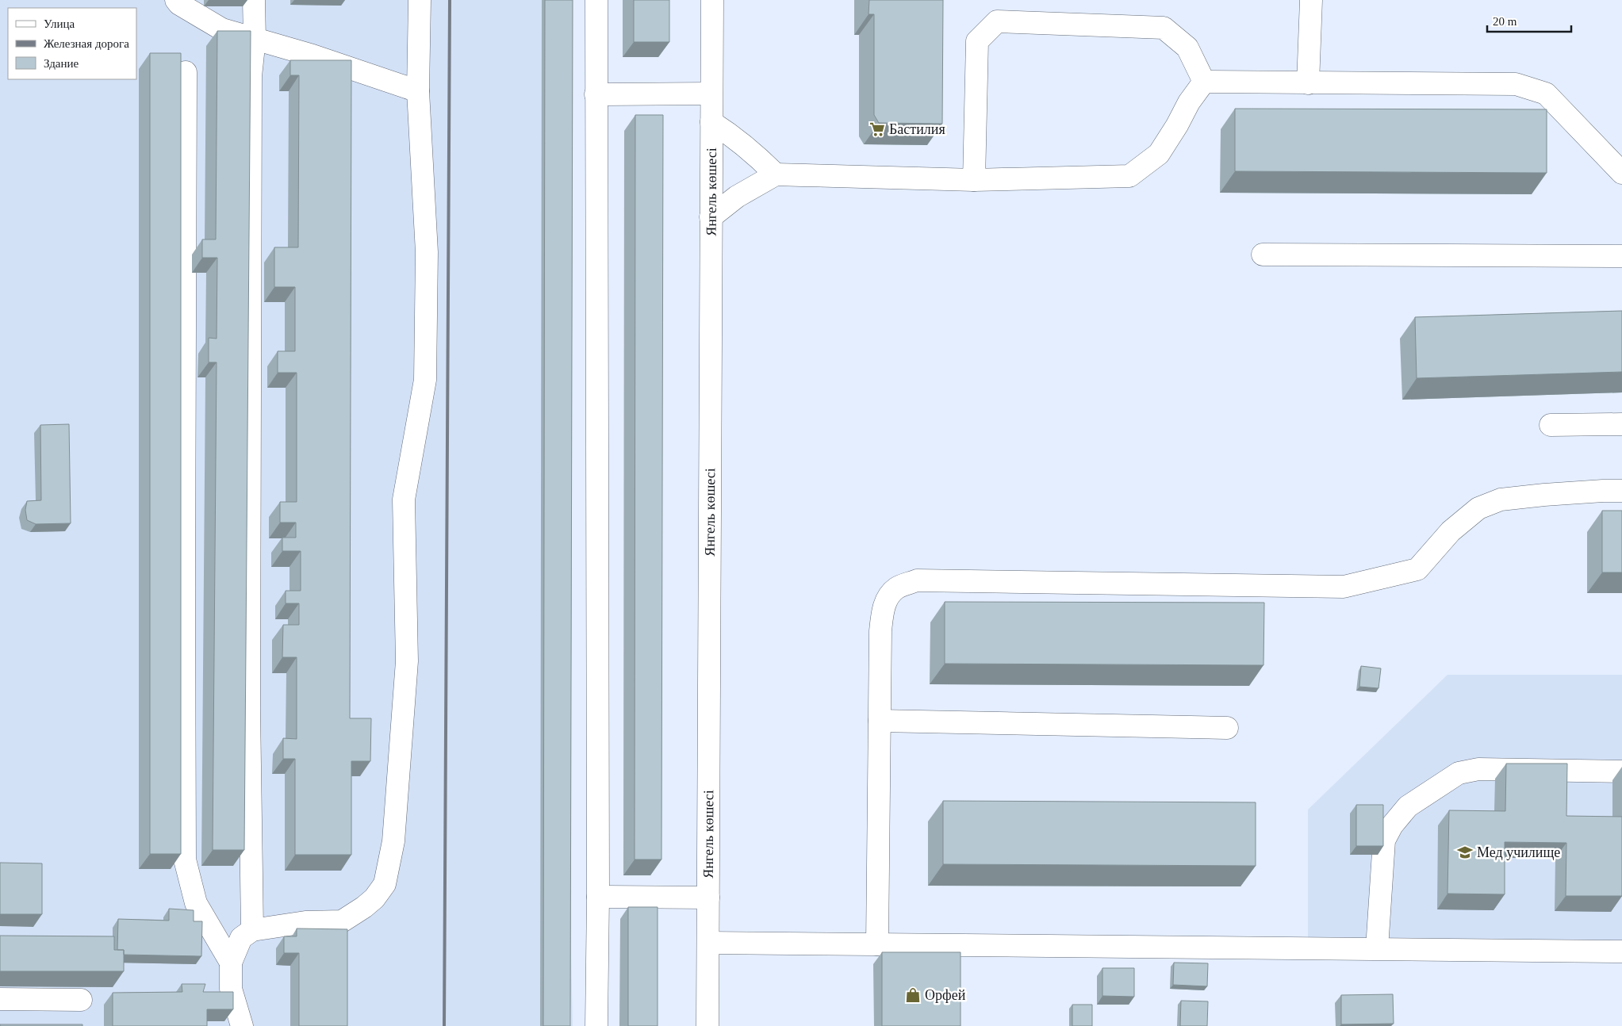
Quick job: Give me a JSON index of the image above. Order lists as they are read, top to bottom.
{
  "streets": {
    "street": ["Янгель көшесі"]
  },
  "places": {
    "supermarket": ["Бастилия"],
    "school or university": ["Мед училище"],
    "shop": ["Орфей"]
  },
  "legend": ["Улица", "Железная дорога", "Здание"],
  "scale_bar": "20 m"
}
